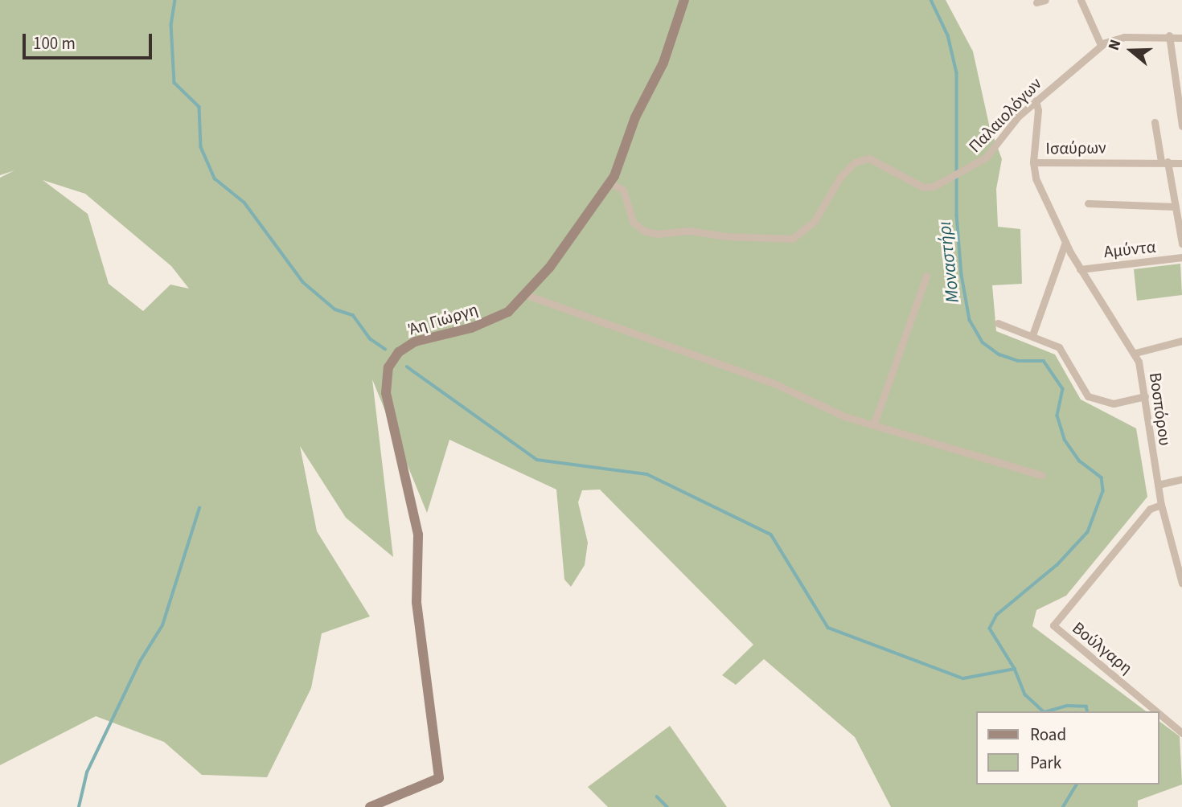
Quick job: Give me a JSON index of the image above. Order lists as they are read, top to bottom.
{
  "streets": {
    "street": [
      "Παλαιολόγων",
      "Ισαύρων",
      "Αμύντα",
      "Άη Γιώργη",
      "Βοσπόρου",
      "Βούλγαρη"
    ]
  },
  "crossings": [
    ["Παλαιολόγων", "Ισαύρων"],
    ["Παλαιολόγων", "Άη Γιώργη"],
    ["Ισαύρων", "Βοσπόρου"],
    ["Αμύντα", "Βοσπόρου"],
    ["Βοσπόρου", "Βούλγαρη"]
  ],
  "water": ["Μοναστήρι"],
  "legend": ["Road", "Park"],
  "scale_bar": "100 m",
  "north": "left"
}
